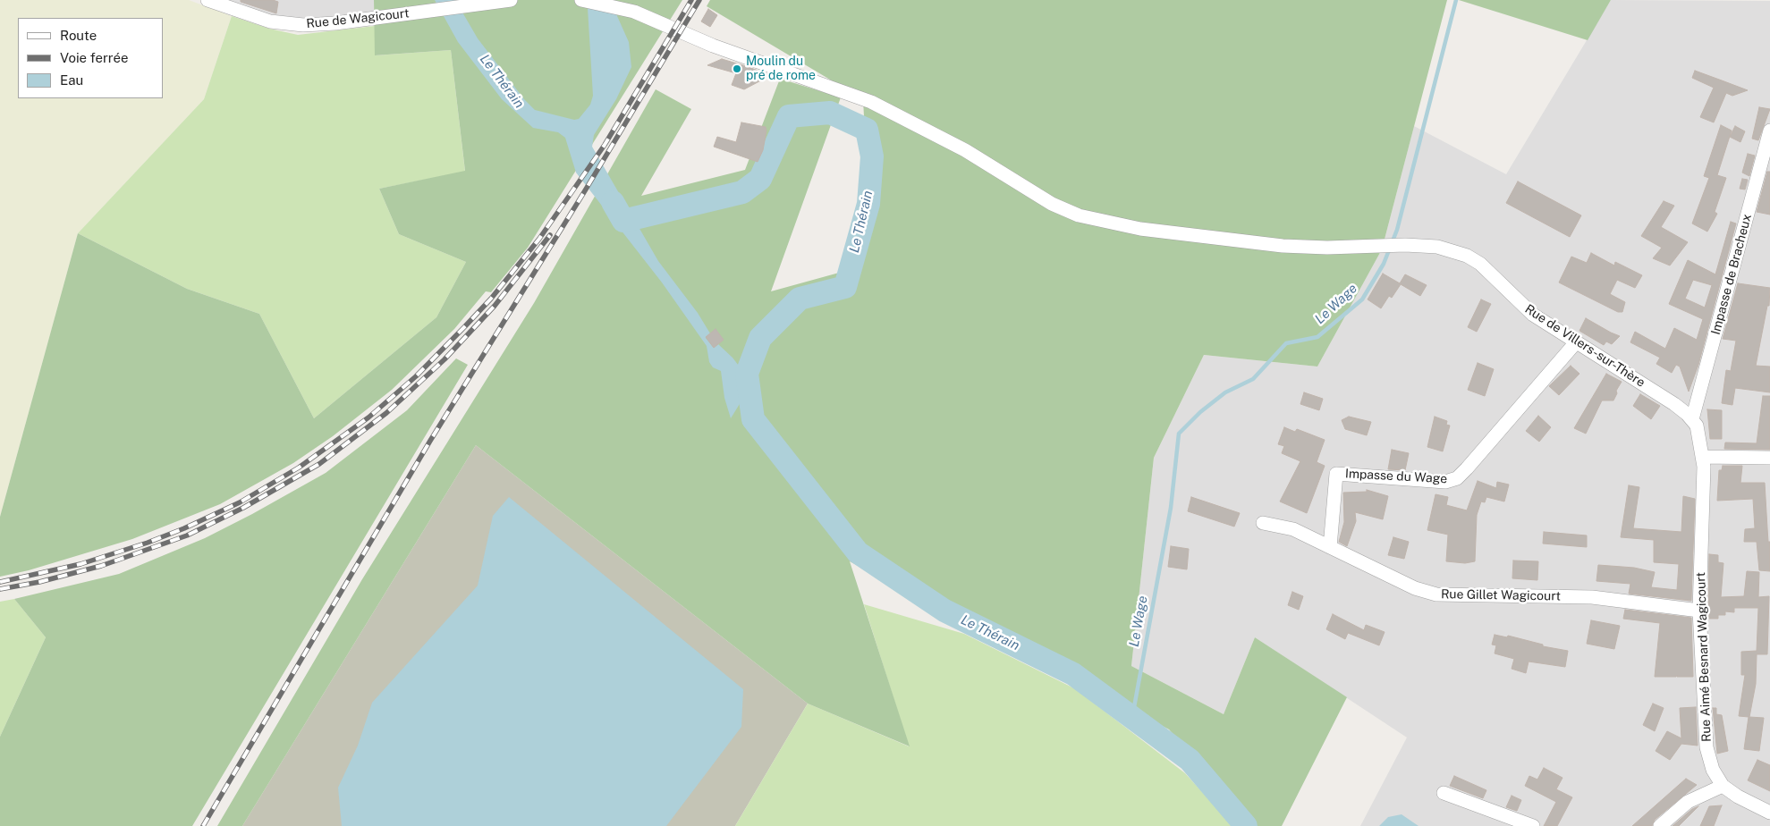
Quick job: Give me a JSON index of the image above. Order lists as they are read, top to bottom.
{
  "streets": {
    "street": [
      "Rue de Wagicourt",
      "Impasse de Bracheux",
      "Rue de Villers-sur-Thère",
      "Impasse du Wage",
      "Rue Gillet Wagicourt",
      "Rue Aimé Besnard Wagicourt"
    ]
  },
  "crossings": [
    ["Impasse de Bracheux", "Rue de Villers-sur-Thère"],
    ["Impasse de Bracheux", "Rue Aimé Besnard Wagicourt"],
    ["Rue de Villers-sur-Thère", "Impasse du Wage"],
    ["Rue de Villers-sur-Thère", "Rue Aimé Besnard Wagicourt"],
    ["Impasse du Wage", "Rue Gillet Wagicourt"],
    ["Rue Gillet Wagicourt", "Rue Aimé Besnard Wagicourt"]
  ],
  "water": ["Le Thérain", "Le Wage"],
  "places": ["Moulin du pré de rome"],
  "legend": ["Route", "Voie ferrée", "Eau"]
}
